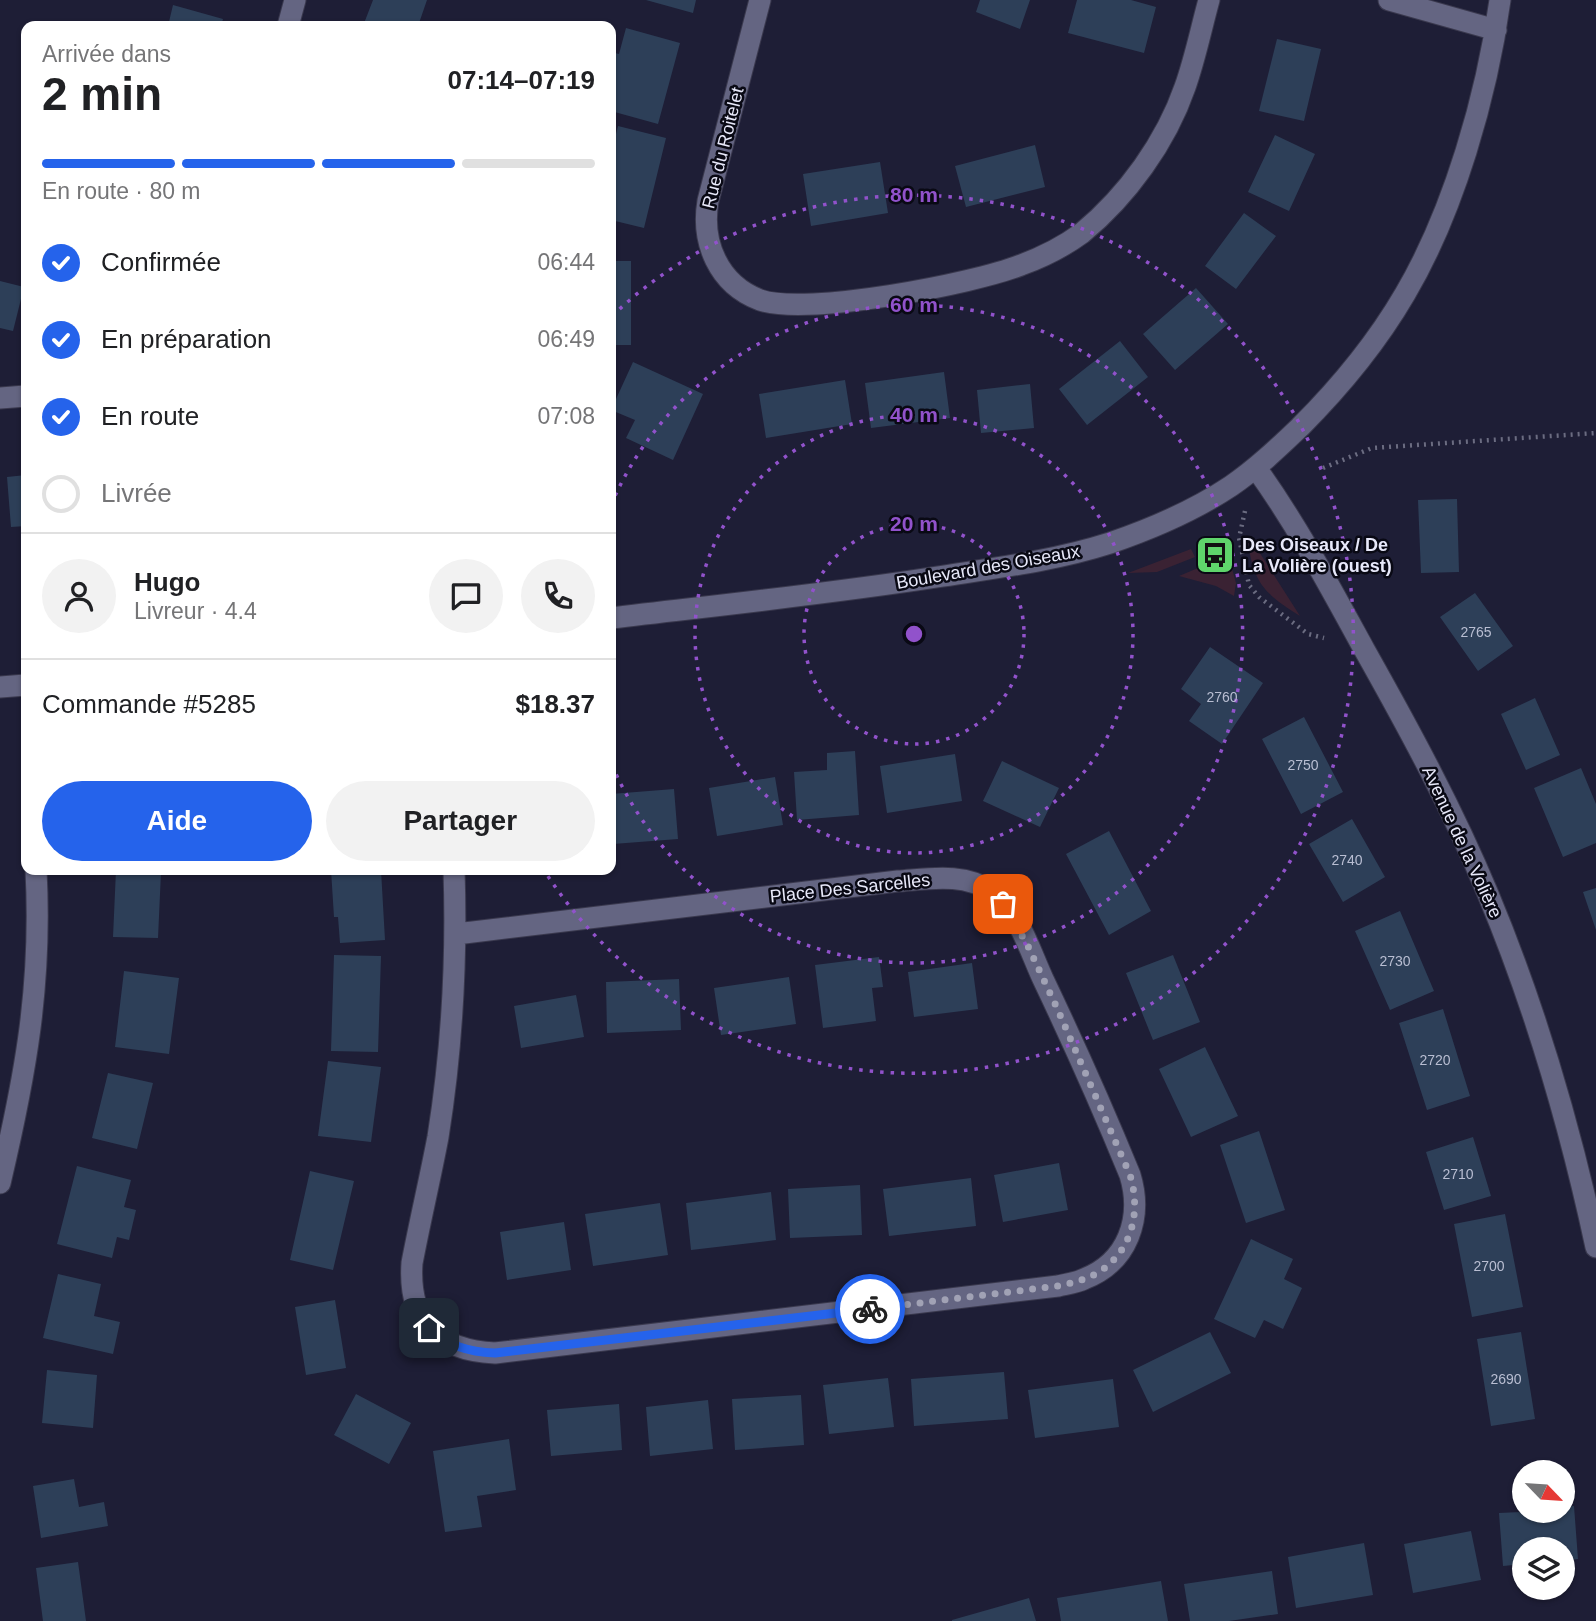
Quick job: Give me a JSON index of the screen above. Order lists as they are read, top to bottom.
{
  "streets": {
    "street": [
      "Rue du Roitelet",
      "Boulevard des Oiseaux",
      "Avenue de la Volière",
      "Place Des Sarcelles"
    ]
  },
  "crossings": [
    ["Boulevard des Oiseaux", "Avenue de la Volière"]
  ],
  "places": {
    "bus stop": ["Des Oiseaux / De La Volière (ouest)"]
  },
  "house_numbers": [
    "2765",
    "2760",
    "2750",
    "2740",
    "2730",
    "2720",
    "2710",
    "2700",
    "2690"
  ],
  "north": "bottom right",
  "page": {
    "heading": ["2 min", "Arrivée dans", "07:14–07:19"],
    "panel": [
      "Hugo",
      "Livreur · 4.4",
      "Commande #5285",
      "$18.37"
    ],
    "bar": "En route · 80 m",
    "list": [
      ["Confirmée", "06:44"],
      ["En préparation", "06:49"],
      ["En route", "07:08"],
      "Livrée"
    ],
    "buttons": ["Aide", "Partager"]
  },
  "rings": [
    "80 m",
    "60 m",
    "40 m",
    "20 m"
  ]
}
